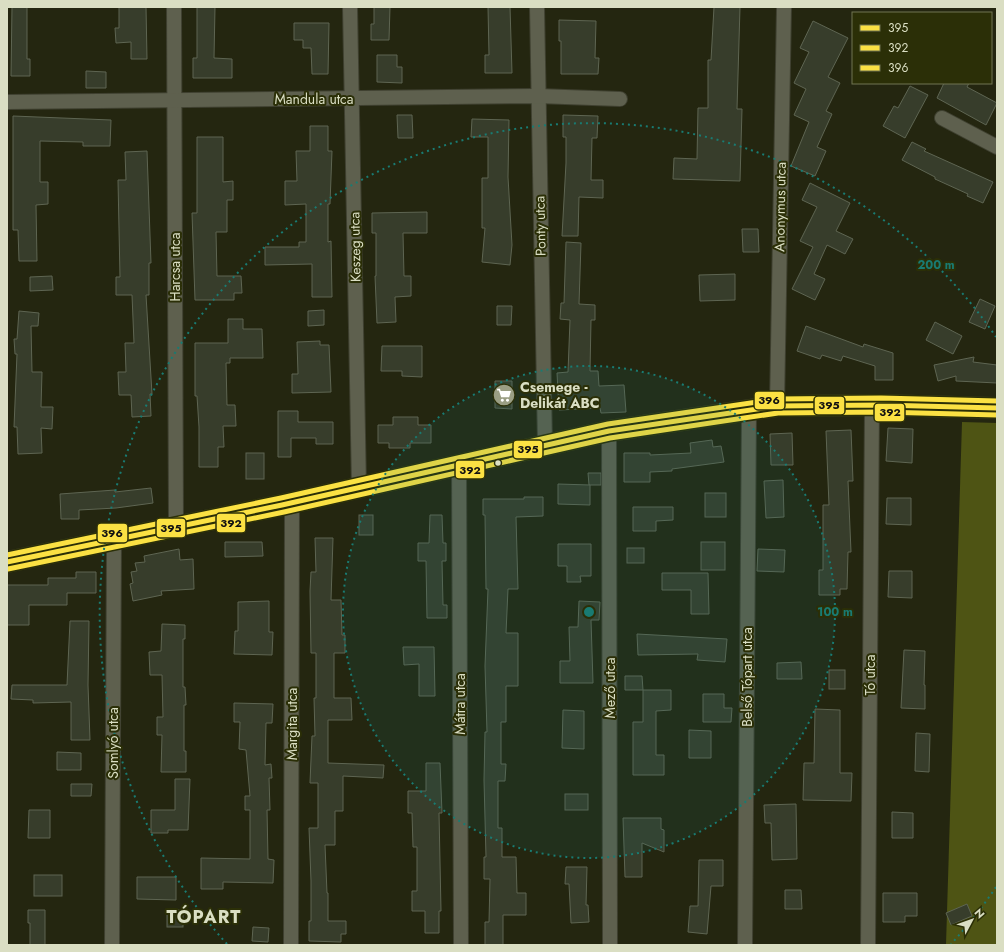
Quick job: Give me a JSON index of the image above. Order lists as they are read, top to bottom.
{
  "streets": {
    "street": [
      "Mandula utca",
      "Anonymus utca",
      "Ponty utca",
      "Keszeg utca",
      "Harcsa utca",
      "Tó utca",
      "Belső Tópart utca",
      "Mező utca",
      "Mátra utca",
      "Margita utca",
      "Somlyó utca"
    ]
  },
  "crossings": [
    ["Mandula utca", "Ponty utca"],
    ["Mandula utca", "Keszeg utca"],
    ["Mandula utca", "Harcsa utca"]
  ],
  "districts": ["TÓPART"],
  "places": {
    "supermarket": ["Csemege - Delikát ABC"]
  },
  "lines": ["transit line 396", "transit line 395", "transit line 392"],
  "legend": ["395", "392", "396"],
  "north": "top right",
  "rings": ["200 m", "100 m"]
}
